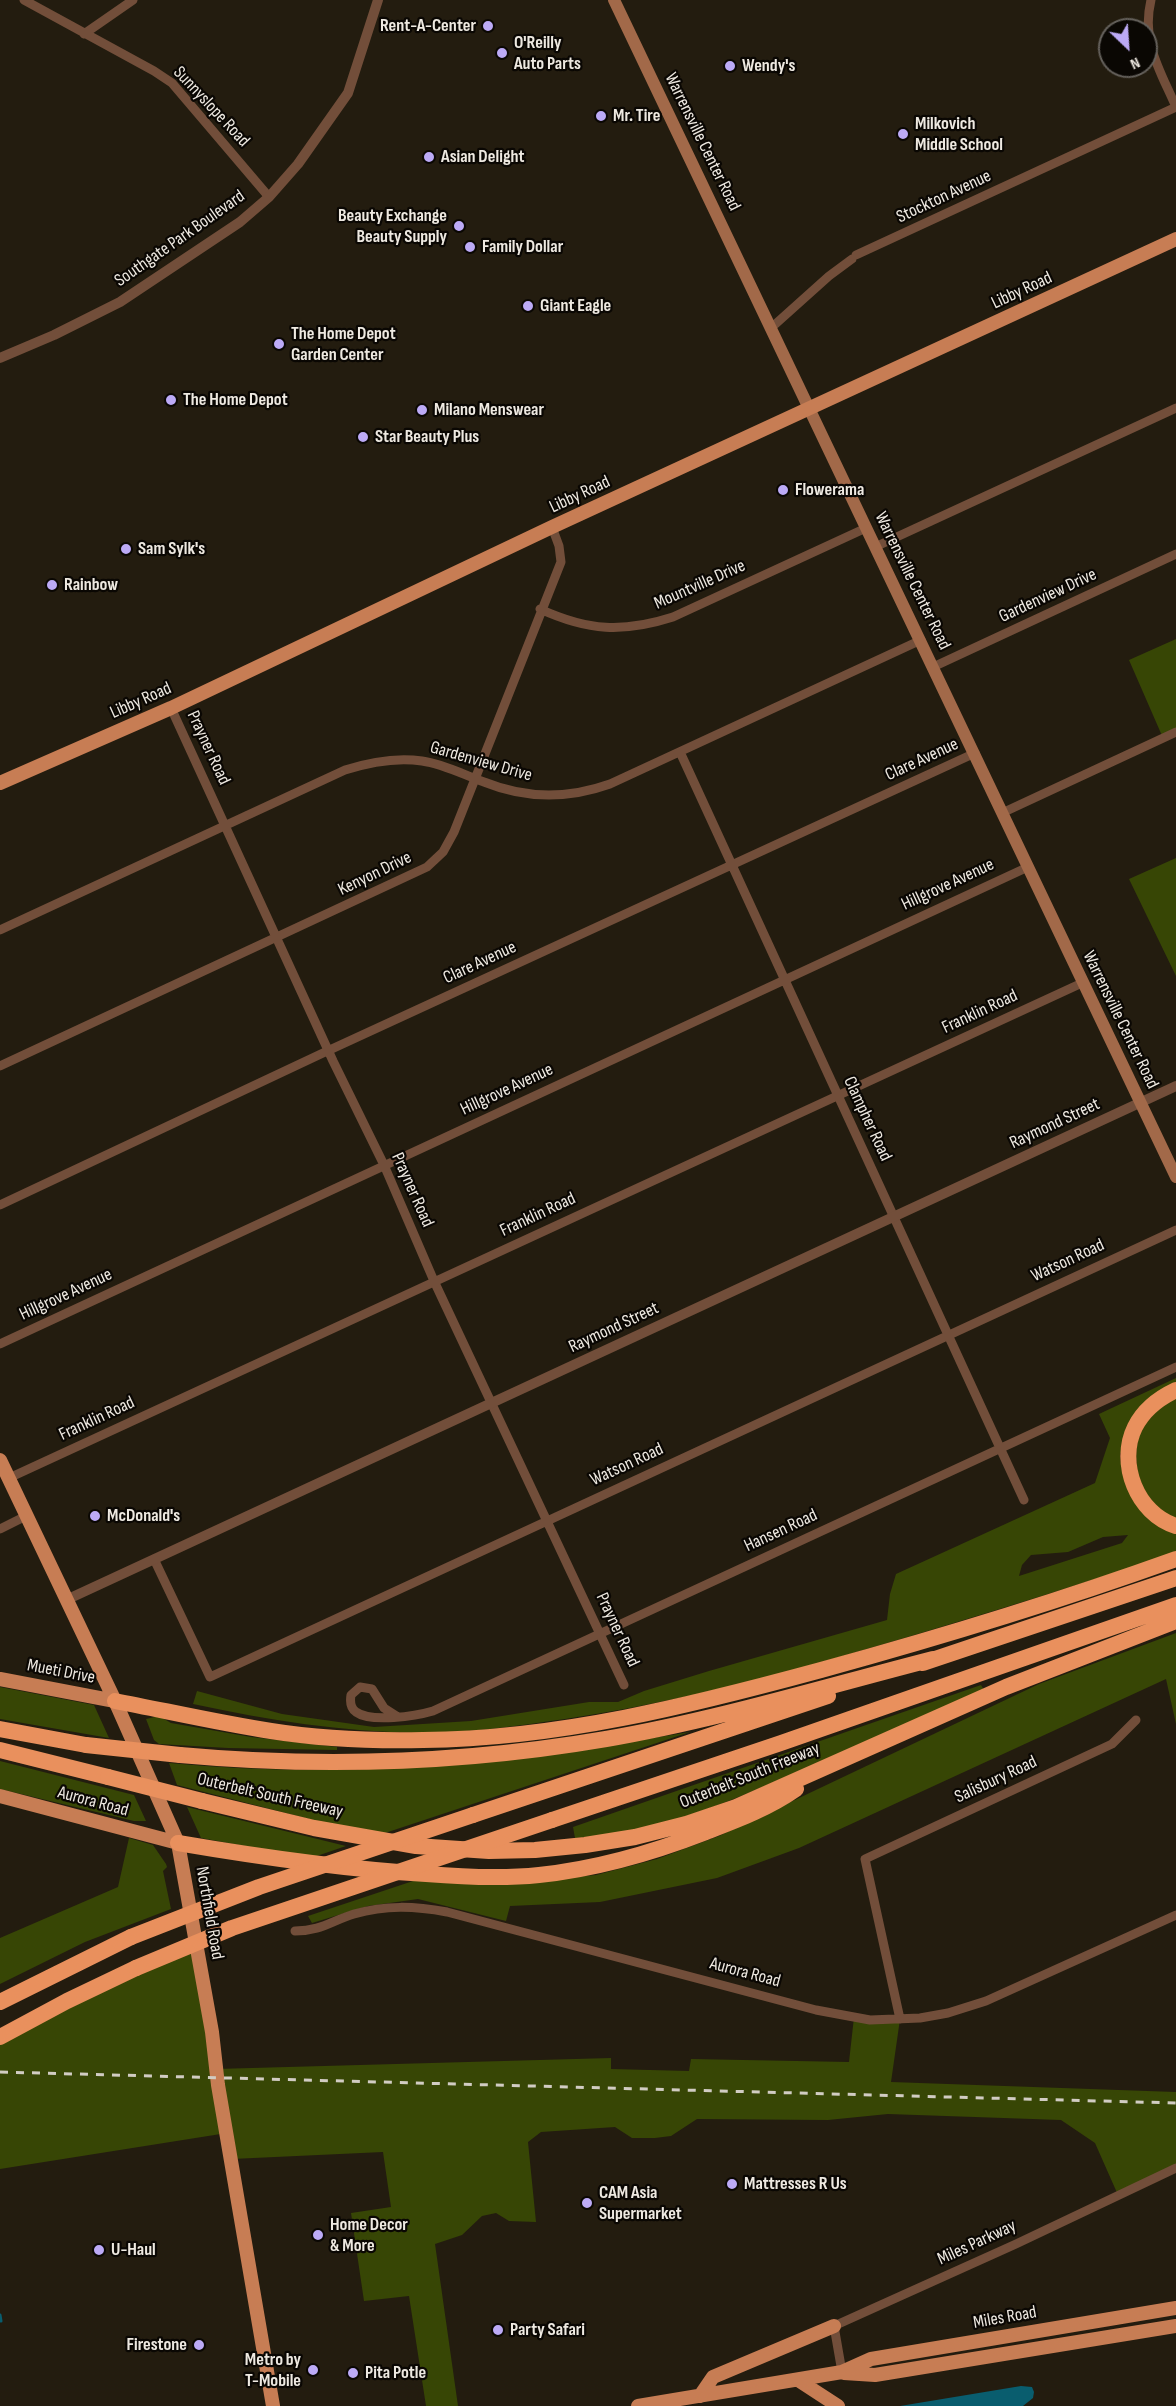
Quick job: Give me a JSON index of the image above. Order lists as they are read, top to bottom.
{
  "streets": {
    "highway": ["Outerbelt South Freeway"],
    "main road": [
      "Warrensville Center Road",
      "Libby Road",
      "Mueti Drive",
      "Aurora Road",
      "Northfield Road",
      "Miles Road"
    ],
    "street": [
      "Sunnyslope Road",
      "Stockton Avenue",
      "Southgate Park Boulevard",
      "Mountville Drive",
      "Gardenview Drive",
      "Prayner Road",
      "Clare Avenue",
      "Kenyon Drive",
      "Hillgrove Avenue",
      "Franklin Road",
      "Clampher Road",
      "Raymond Street",
      "Watson Road",
      "Hansen Road",
      "Salisbury Road",
      "Miles Parkway"
    ]
  },
  "crossings": [
    ["Sunnyslope Road", "Southgate Park Boulevard"],
    ["Warrensville Center Road", "Stockton Avenue"],
    ["Warrensville Center Road", "Libby Road"],
    ["Warrensville Center Road", "Mountville Drive"],
    ["Warrensville Center Road", "Gardenview Drive"],
    ["Warrensville Center Road", "Clare Avenue"],
    ["Warrensville Center Road", "Hillgrove Avenue"],
    ["Warrensville Center Road", "Franklin Road"],
    ["Warrensville Center Road", "Raymond Street"],
    ["Libby Road", "Prayner Road"],
    ["Libby Road", "Kenyon Drive"],
    ["Mountville Drive", "Kenyon Drive"],
    ["Gardenview Drive", "Prayner Road"],
    ["Gardenview Drive", "Kenyon Drive"],
    ["Gardenview Drive", "Clampher Road"],
    ["Prayner Road", "Clare Avenue"],
    ["Prayner Road", "Kenyon Drive"],
    ["Prayner Road", "Hillgrove Avenue"],
    ["Prayner Road", "Franklin Road"],
    ["Prayner Road", "Raymond Street"],
    ["Prayner Road", "Watson Road"],
    ["Prayner Road", "Hansen Road"],
    ["Clare Avenue", "Clampher Road"],
    ["Hillgrove Avenue", "Clampher Road"],
    ["Franklin Road", "Clampher Road"],
    ["Franklin Road", "Northfield Road"],
    ["Clampher Road", "Raymond Street"],
    ["Clampher Road", "Watson Road"],
    ["Clampher Road", "Hansen Road"],
    ["Raymond Street", "Watson Road"],
    ["Raymond Street", "Northfield Road"],
    ["Mueti Drive", "Northfield Road"],
    ["Salisbury Road", "Aurora Road"],
    ["Aurora Road", "Northfield Road"]
  ],
  "places": [
    "Rent-A-Center",
    "O'Reilly Auto Parts",
    "Wendy's",
    "Mr. Tire",
    "Milkovich Middle School",
    "Asian Delight",
    "Beauty Exchange Beauty Supply",
    "Family Dollar",
    "Giant Eagle",
    "The Home Depot Garden Center",
    "The Home Depot",
    "Milano Menswear",
    "Star Beauty Plus",
    "Flowerama",
    "Sam Sylk's",
    "Rainbow",
    "McDonald's",
    "Mattresses R Us",
    "CAM Asia Supermarket",
    "Home Decor & More",
    "U-Haul",
    "Party Safari",
    "Firestone",
    "Metro by T-Mobile",
    "Pita Potle"
  ],
  "north": "bottom right"
}
